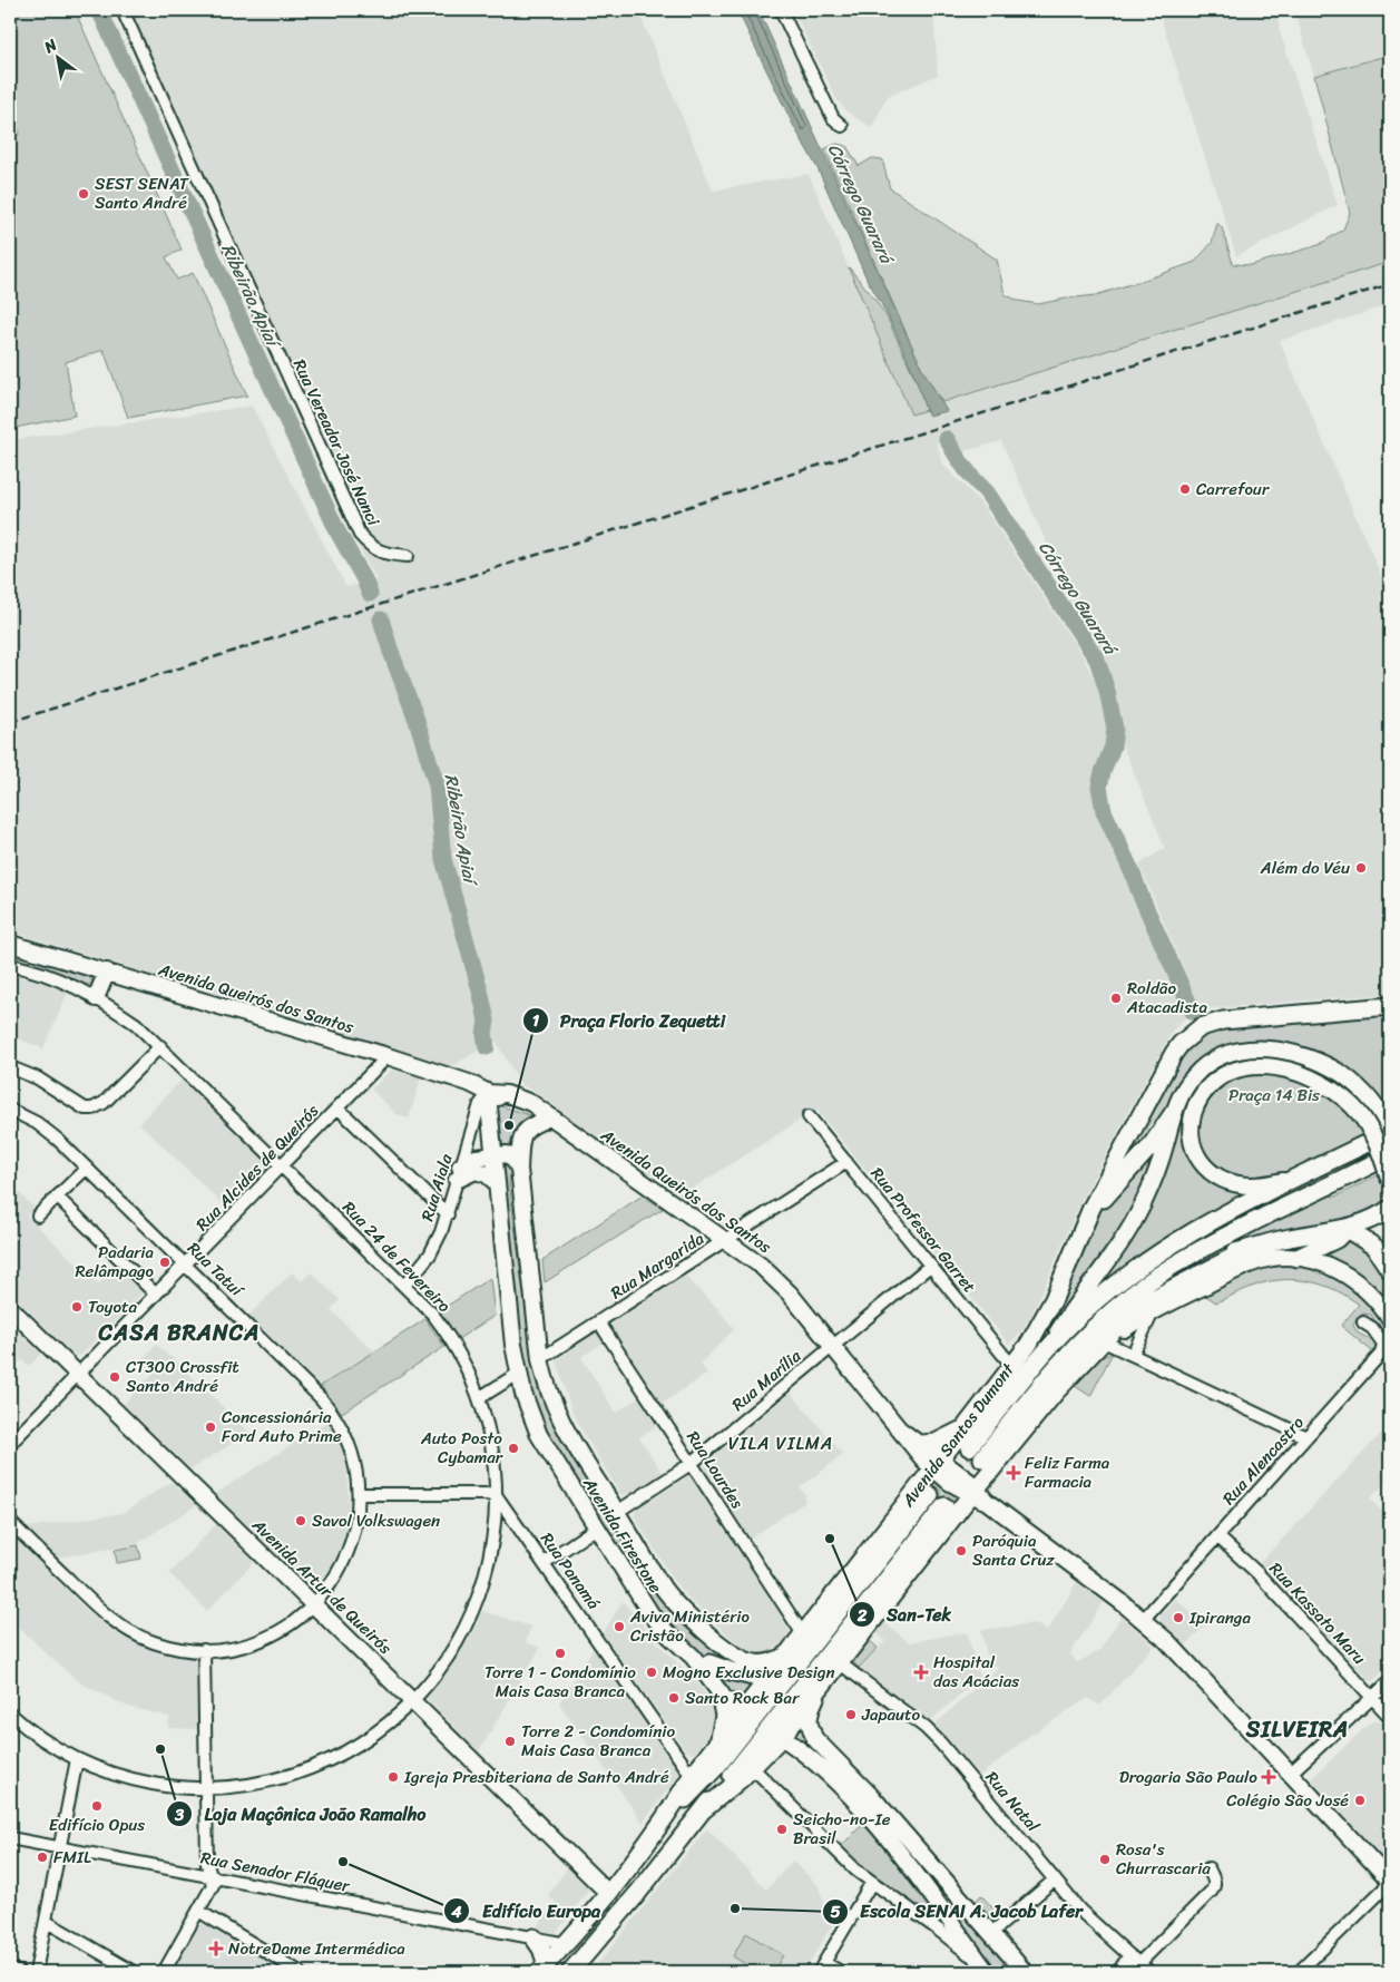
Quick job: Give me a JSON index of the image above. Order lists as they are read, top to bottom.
{
  "streets": {
    "highway": ["Avenida Santos Dumont"],
    "main road": ["Avenida Queirós dos Santos", "Avenida Firestone", "Avenida Artur de Queirós"],
    "street": [
      "Rua Vereador José Nanci",
      "Rua Alcides de Queirós",
      "Rua Aiala",
      "Rua Professor Garret",
      "Rua 24 de Fevereiro",
      "Rua Margarida",
      "Rua Tatuí",
      "Rua Marília",
      "Rua Alencastro",
      "Rua Lourdes",
      "Rua Panamá",
      "Rua Kassato Maru",
      "Rua Natal",
      "Rua Senador Fláquer"
    ]
  },
  "crossings": [
    ["Avenida Queirós dos Santos", "Rua Alcides de Queirós"],
    ["Avenida Queirós dos Santos", "Rua Aiala"],
    ["Avenida Queirós dos Santos", "Rua Margarida"],
    ["Avenida Queirós dos Santos", "Rua Marília"],
    ["Avenida Queirós dos Santos", "Avenida Santos Dumont"],
    ["Avenida Queirós dos Santos", "Rua Alencastro"],
    ["Avenida Queirós dos Santos", "Avenida Firestone"],
    ["Rua Alcides de Queirós", "Rua 24 de Fevereiro"],
    ["Rua Alcides de Queirós", "Rua Tatuí"],
    ["Rua Alcides de Queirós", "Avenida Artur de Queirós"],
    ["Rua Aiala", "Rua 24 de Fevereiro"],
    ["Rua Aiala", "Avenida Firestone"],
    ["Rua Professor Garret", "Rua Margarida"],
    ["Rua Professor Garret", "Rua Marília"],
    ["Rua Professor Garret", "Avenida Santos Dumont"],
    ["Rua 24 de Fevereiro", "Rua Panamá"],
    ["Rua 24 de Fevereiro", "Avenida Artur de Queirós"],
    ["Rua Margarida", "Rua Lourdes"],
    ["Rua Margarida", "Avenida Firestone"],
    ["Rua Tatuí", "Avenida Artur de Queirós"],
    ["Rua Marília", "Rua Lourdes"],
    ["Rua Marília", "Avenida Firestone"],
    ["Avenida Santos Dumont", "Rua Lourdes"],
    ["Avenida Santos Dumont", "Avenida Firestone"],
    ["Avenida Santos Dumont", "Rua Panamá"],
    ["Avenida Santos Dumont", "Avenida Artur de Queirós"],
    ["Avenida Santos Dumont", "Rua Natal"],
    ["Avenida Santos Dumont", "Rua Senador Fláquer"],
    ["Rua Alencastro", "Rua Kassato Maru"]
  ],
  "districts": ["CASA BRANCA", "VILA VILMA", "SILVEIRA"],
  "water": ["Córrego Guarará", "Ribeirão Apiaí"],
  "parks": ["Praça 14 Bis"],
  "places": {
    "other": [
      "SEST SENAT Santo André",
      "Carrefour",
      "Além do Véu",
      "Roldão Atacadista",
      "Praça Florio Zequetti",
      "Padaria Relâmpago",
      "Toyota",
      "CT300 Crossfit Santo André",
      "Concessionária Ford Auto Prime",
      "Auto Posto Cybamar",
      "Savol Volkswagen",
      "San-Tek",
      "Paróquia Santa Cruz",
      "Ipiranga",
      "Aviva Ministério Cristão",
      "Torre 1 - Condomínio Mais Casa Branca",
      "Mogno Exclusive Design",
      "Santo Rock Bar",
      "Japauto",
      "Torre 2 - Condomínio Mais Casa Branca",
      "Loja Maçônica João Ramalho",
      "Igreja Presbiteriana de Santo André",
      "Colégio São José",
      "Edifício Opus",
      "Seicho-no-Ie Brasil",
      "FMIL",
      "Rosa's Churrascaria",
      "Edifício Europa",
      "Escola SENAI A. Jacob Lafer"
    ],
    "health": [
      "Feliz Farma Farmacia",
      "Hospital das Acácias",
      "Drogaria São Paulo",
      "NotreDame Intermédica"
    ]
  },
  "north": "top left"
}
